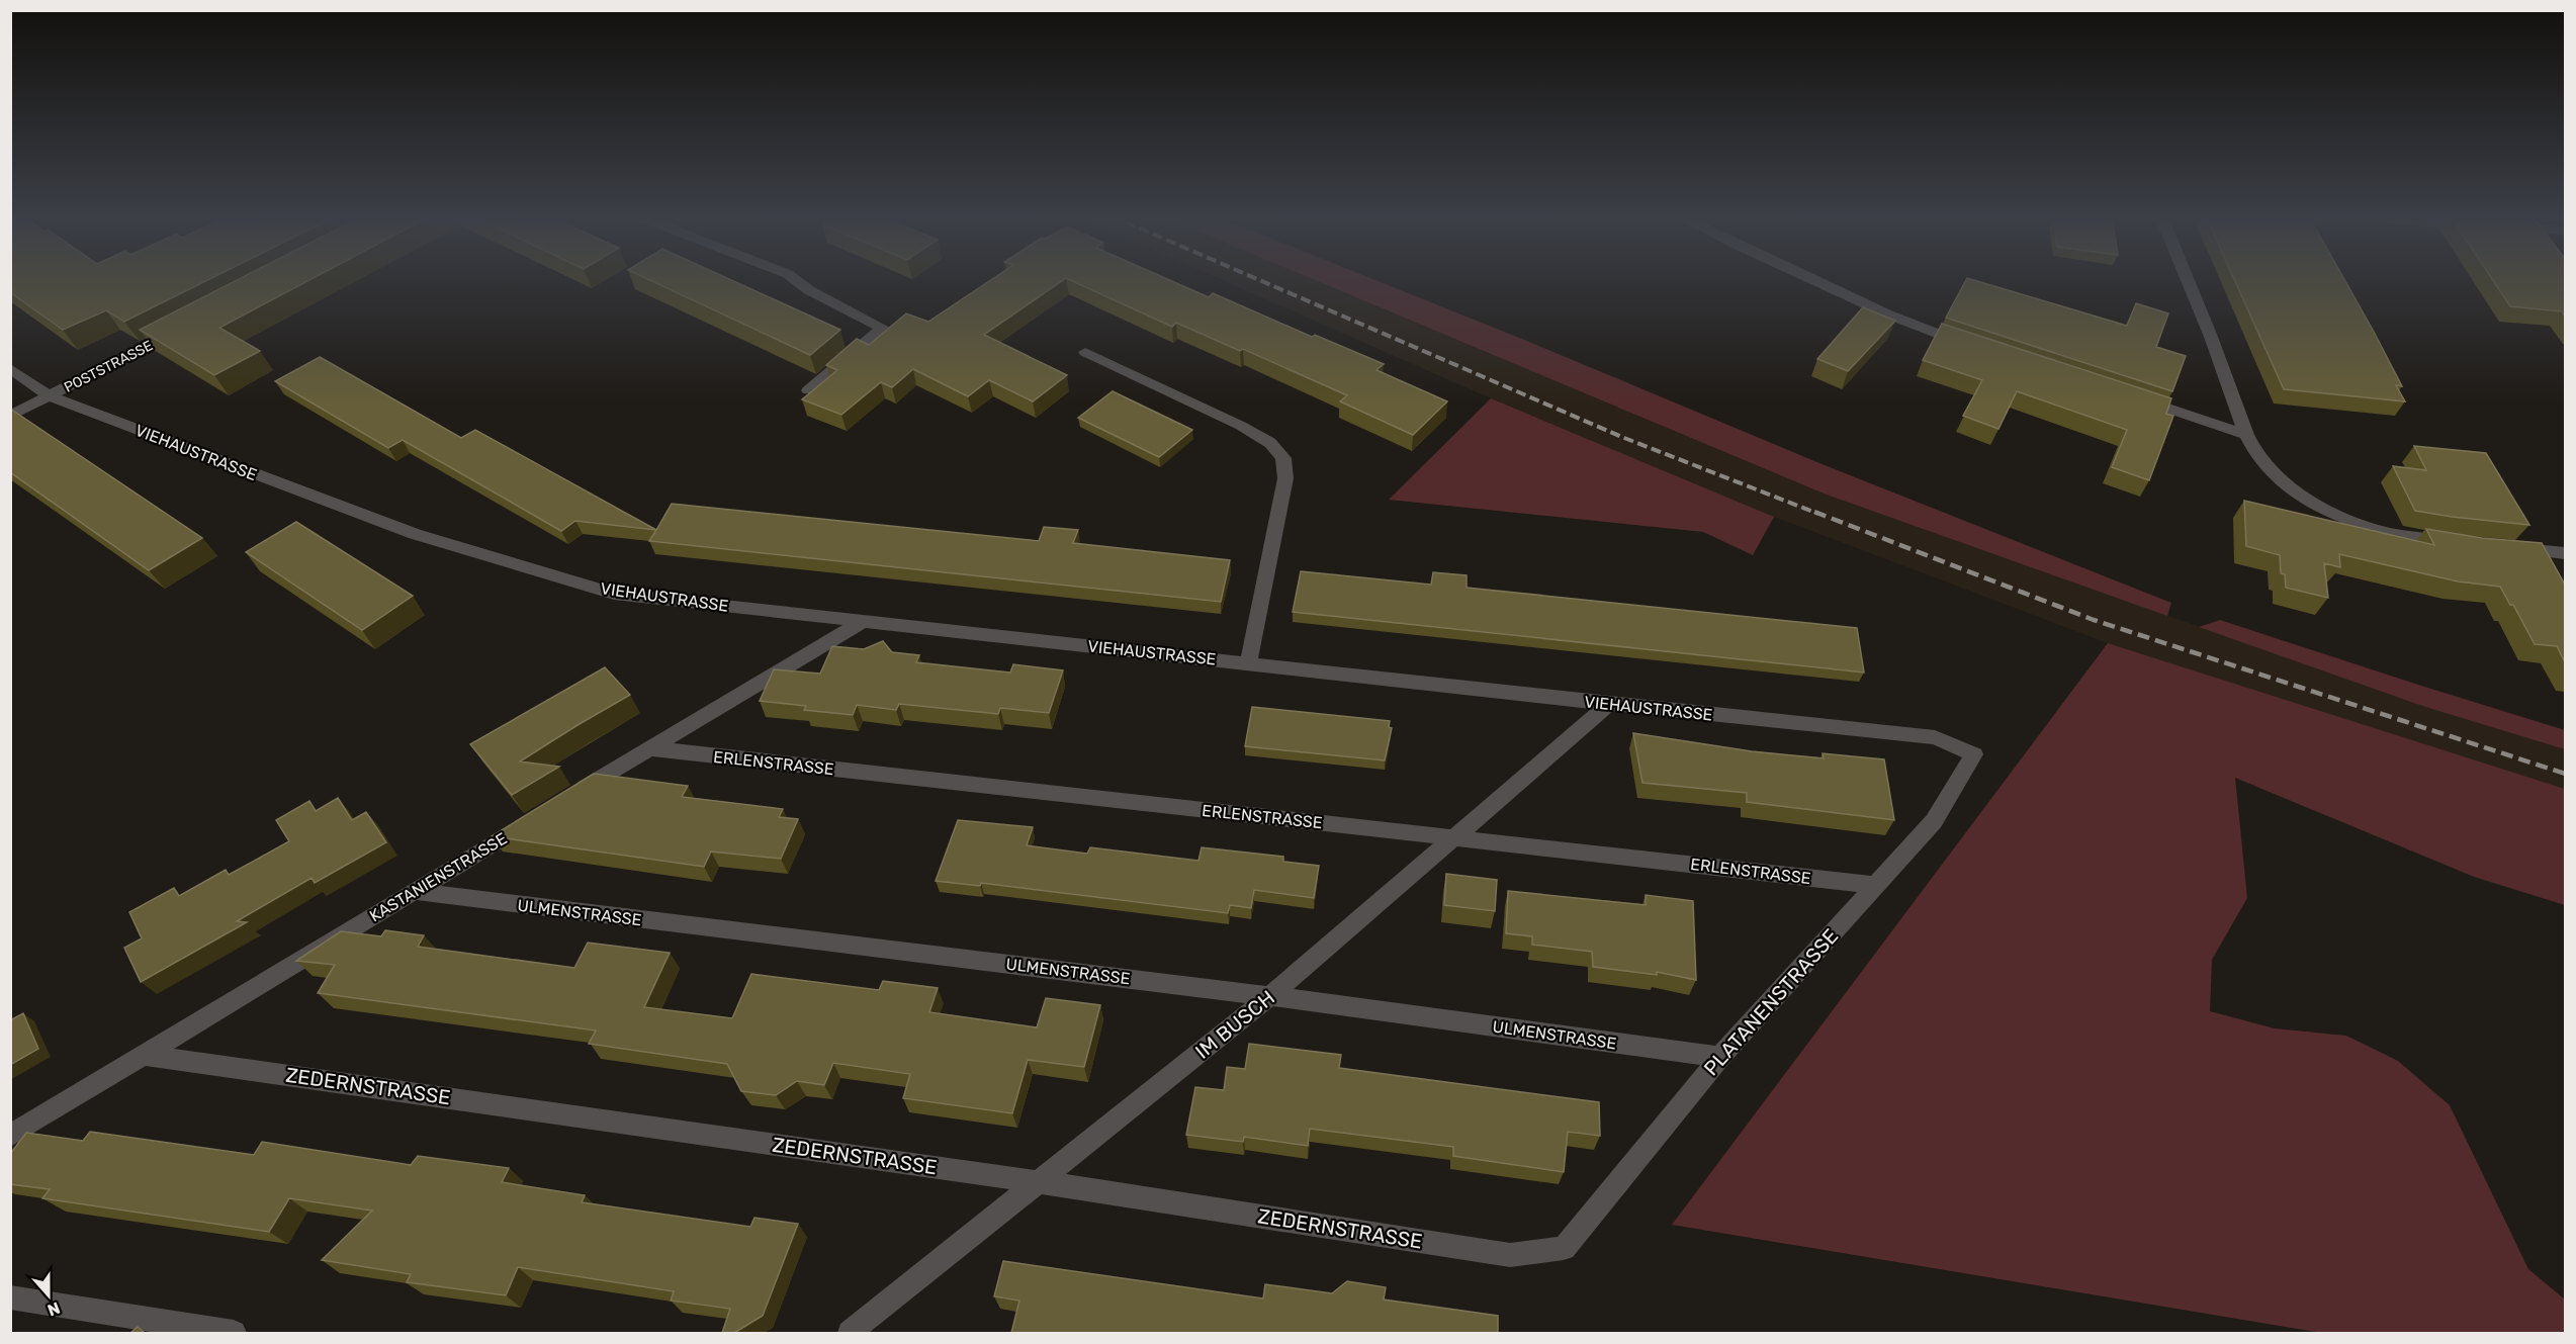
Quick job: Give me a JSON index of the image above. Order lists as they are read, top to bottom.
{
  "streets": {
    "street": [
      "POSTSTRASSE",
      "VIEHAUSTRASSE",
      "ERLENSTRASSE",
      "KASTANIENSTRASSE",
      "ULMENSTRASSE",
      "PLATANENSTRASSE",
      "IM BUSCH",
      "ZEDERNSTRASSE"
    ]
  },
  "crossings": [
    ["POSTSTRASSE", "VIEHAUSTRASSE"],
    ["VIEHAUSTRASSE", "PLATANENSTRASSE"],
    ["VIEHAUSTRASSE", "IM BUSCH"],
    ["ERLENSTRASSE", "PLATANENSTRASSE"],
    ["ERLENSTRASSE", "IM BUSCH"],
    ["KASTANIENSTRASSE", "ULMENSTRASSE"],
    ["KASTANIENSTRASSE", "ZEDERNSTRASSE"],
    ["ULMENSTRASSE", "PLATANENSTRASSE"],
    ["ULMENSTRASSE", "IM BUSCH"],
    ["PLATANENSTRASSE", "ZEDERNSTRASSE"],
    ["IM BUSCH", "ZEDERNSTRASSE"]
  ],
  "north": "bottom"
}
